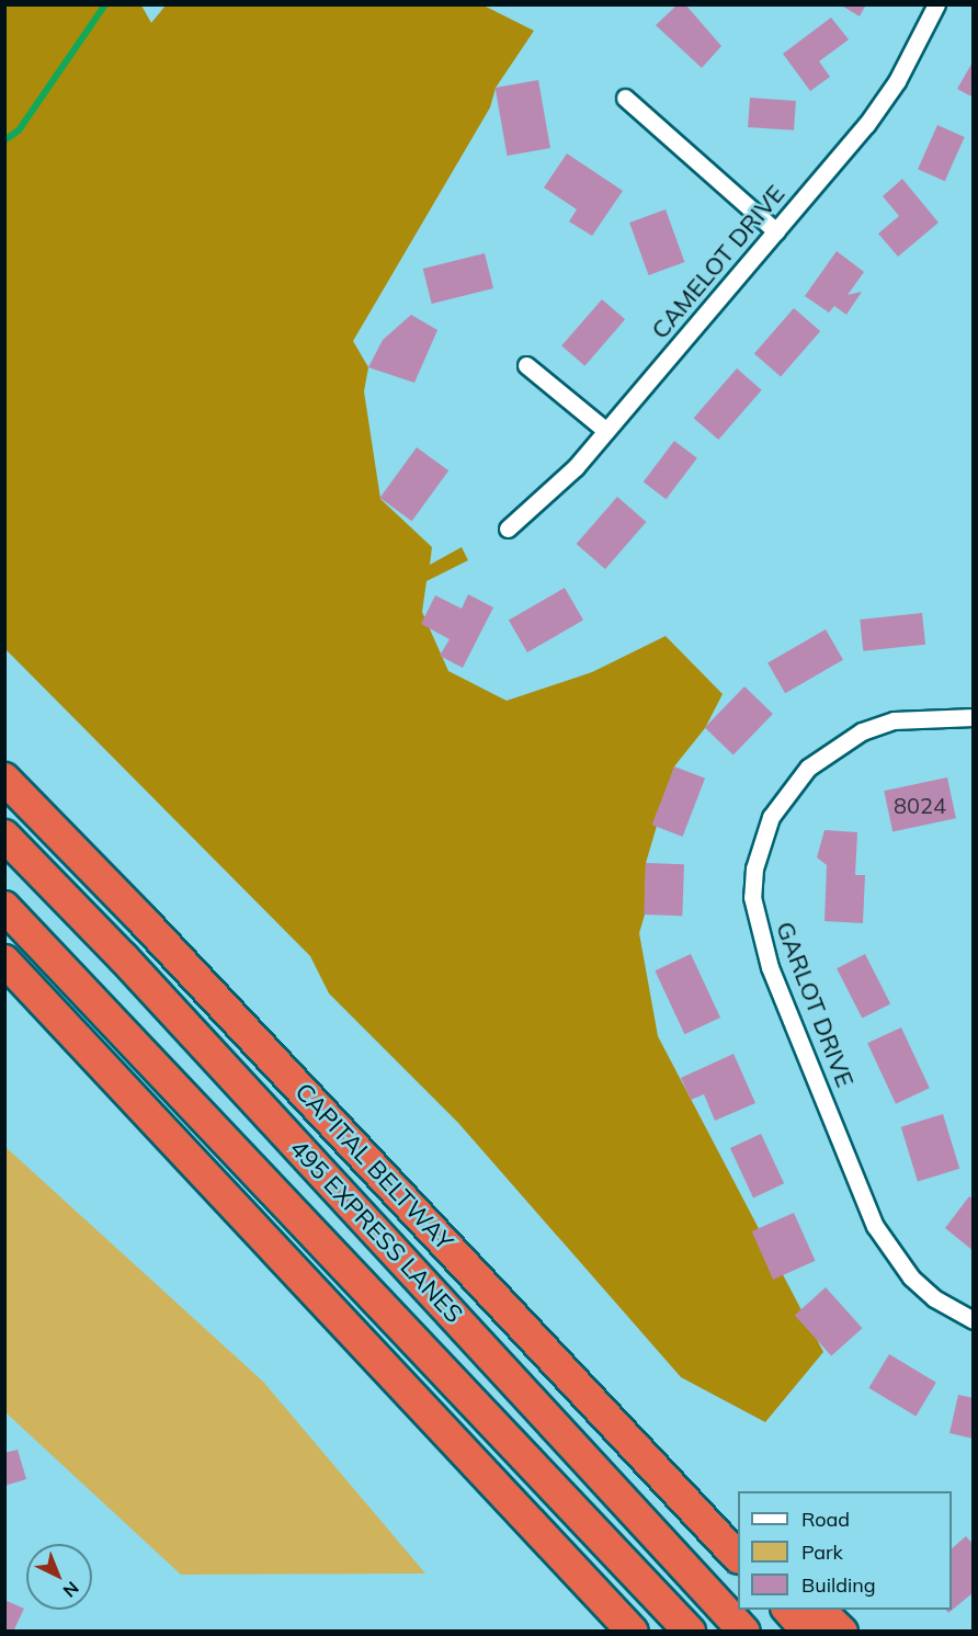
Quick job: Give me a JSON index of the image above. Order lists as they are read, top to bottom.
{
  "streets": {
    "highway": ["CAPITAL BELTWAY", "495 EXPRESS LANES"],
    "street": ["CAMELOT DRIVE", "GARLOT DRIVE"]
  },
  "house_numbers": ["8024"],
  "legend": ["Road", "Park", "Building"],
  "north": "bottom right"
}
